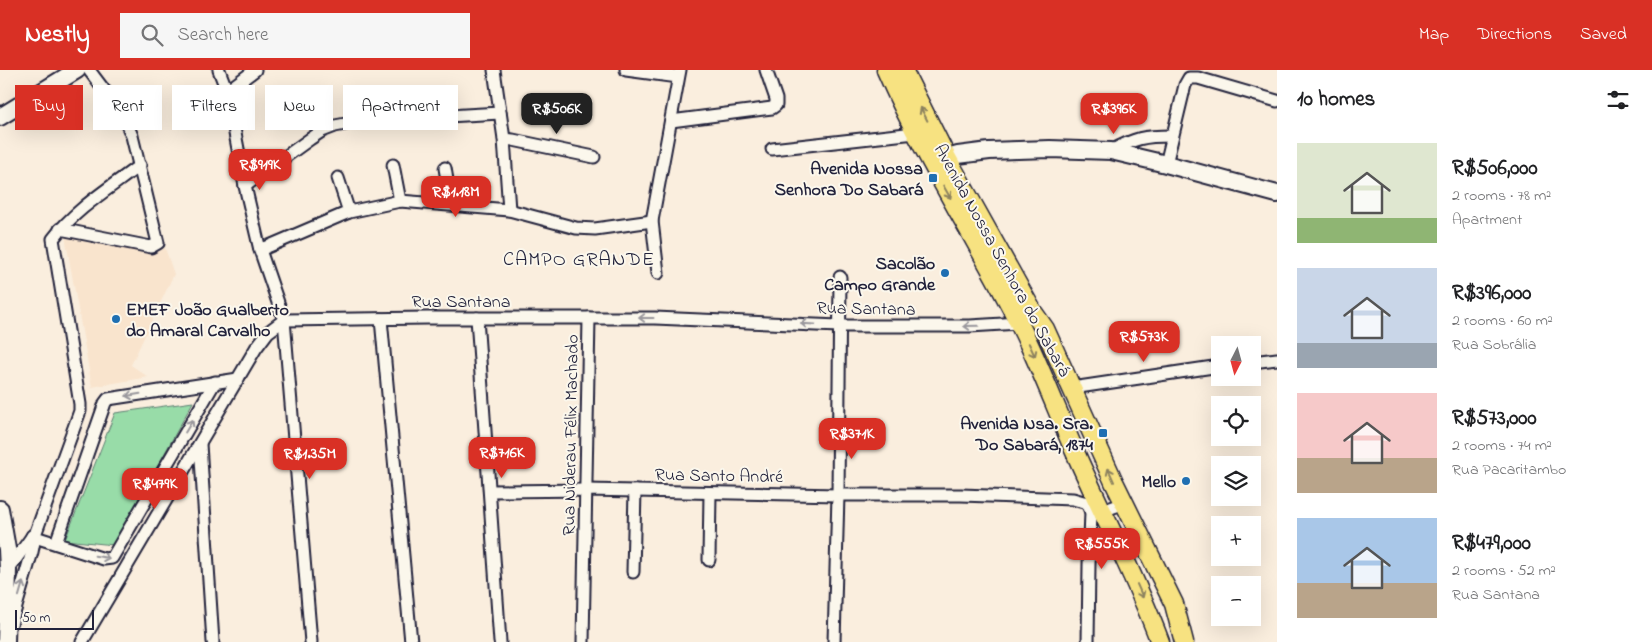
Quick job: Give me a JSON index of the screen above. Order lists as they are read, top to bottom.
{
  "streets": {
    "main road": ["Avenida Nossa Senhora do Sabará"],
    "street": ["Rua Santana", "Rua Niderau Félix Machado", "Rua Santo André"]
  },
  "crossings": [
    ["Avenida Nossa Senhora do Sabará", "Rua Santana"],
    ["Avenida Nossa Senhora do Sabará", "Rua Santo André"],
    ["Rua Santana", "Rua Niderau Félix Machado"],
    ["Rua Niderau Félix Machado", "Rua Santo André"]
  ],
  "one_way": ["Rua Santana"],
  "districts": ["CAMPO GRANDE"],
  "places": {
    "transit": ["Avenida Nossa Senhora Do Sabará", "Avenida Nsa. Sra. Do Sabará, 1874"],
    "other": ["Sacolão Campo Grande", "EMEF João Gualberto do Amaral Carvalho", "Mello"]
  },
  "scale_bar": "50 m",
  "north": "bottom",
  "page": {
    "header": "Nestly",
    "search": "Search here",
    "nav": ["Map", "Directions", "Saved"],
    "heading": "10 homes",
    "chip": [
      "Buy",
      "Rent",
      "Filters",
      "New",
      "Apartment"
    ],
    "price": [
      "R$506K",
      "R$396K",
      "R$919K",
      "R$1.18M",
      "R$573K",
      "R$371K",
      "R$716K",
      "R$1.35M",
      "R$479K",
      "R$555K"
    ],
    "list": [
      {
        "name": "R$506,000",
        "note": "2 rooms · 78 m² · Apartment"
      },
      {
        "name": "R$396,000",
        "note": "2 rooms · 60 m² · Rua Sobrália"
      },
      {
        "name": "R$573,000",
        "note": "2 rooms · 74 m² · Rua Pacaritambo"
      },
      {
        "name": "R$479,000",
        "note": "2 rooms · 52 m² · Rua Santana"
      }
    ],
    "map_buttons": ["+", "−"],
    "scale": "50 m"
  }
}
